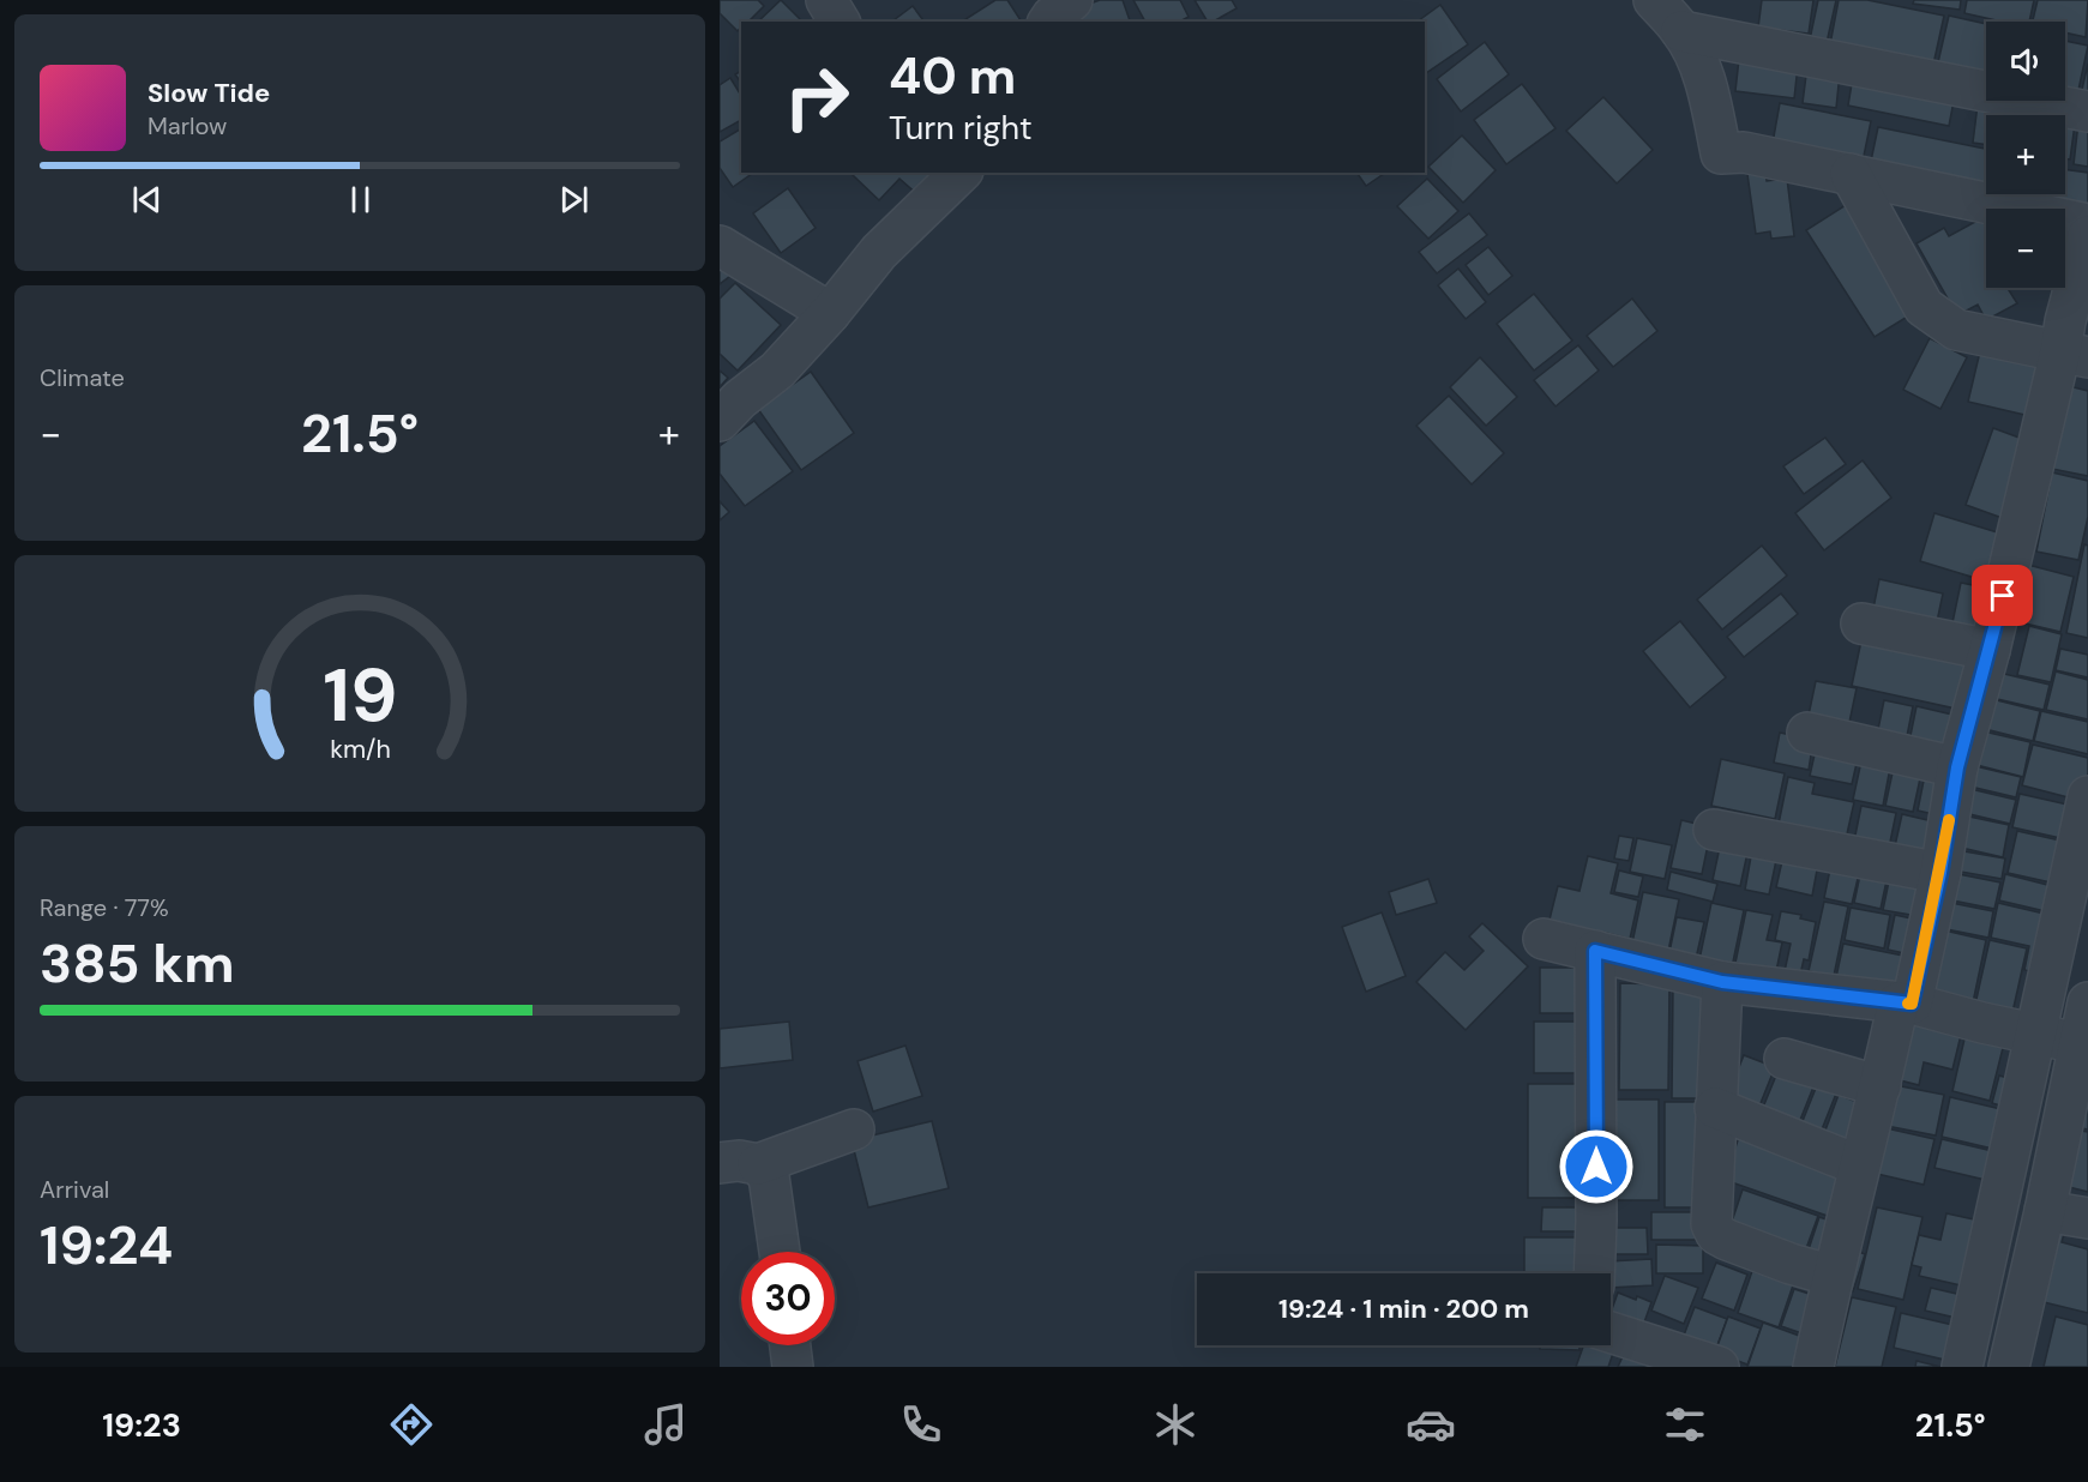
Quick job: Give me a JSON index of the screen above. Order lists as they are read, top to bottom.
{
  "page": {
    "map_buttons": ["+", "−"],
    "turn": ["40 m", "Turn right"],
    "song": ["Slow Tide", "Marlow"],
    "tile": [
      "Climate",
      ["Range · 77%", "385 km"],
      ["Arrival", "19:24"]
    ],
    "heat": ["−", "21.5°", "+"],
    "limit": "30",
    "trip": "19:24 · 1 min · 200 m",
    "tabs": ["19:23", "21.5°"],
    "gauge": ["19", "km/h"]
  }
}
